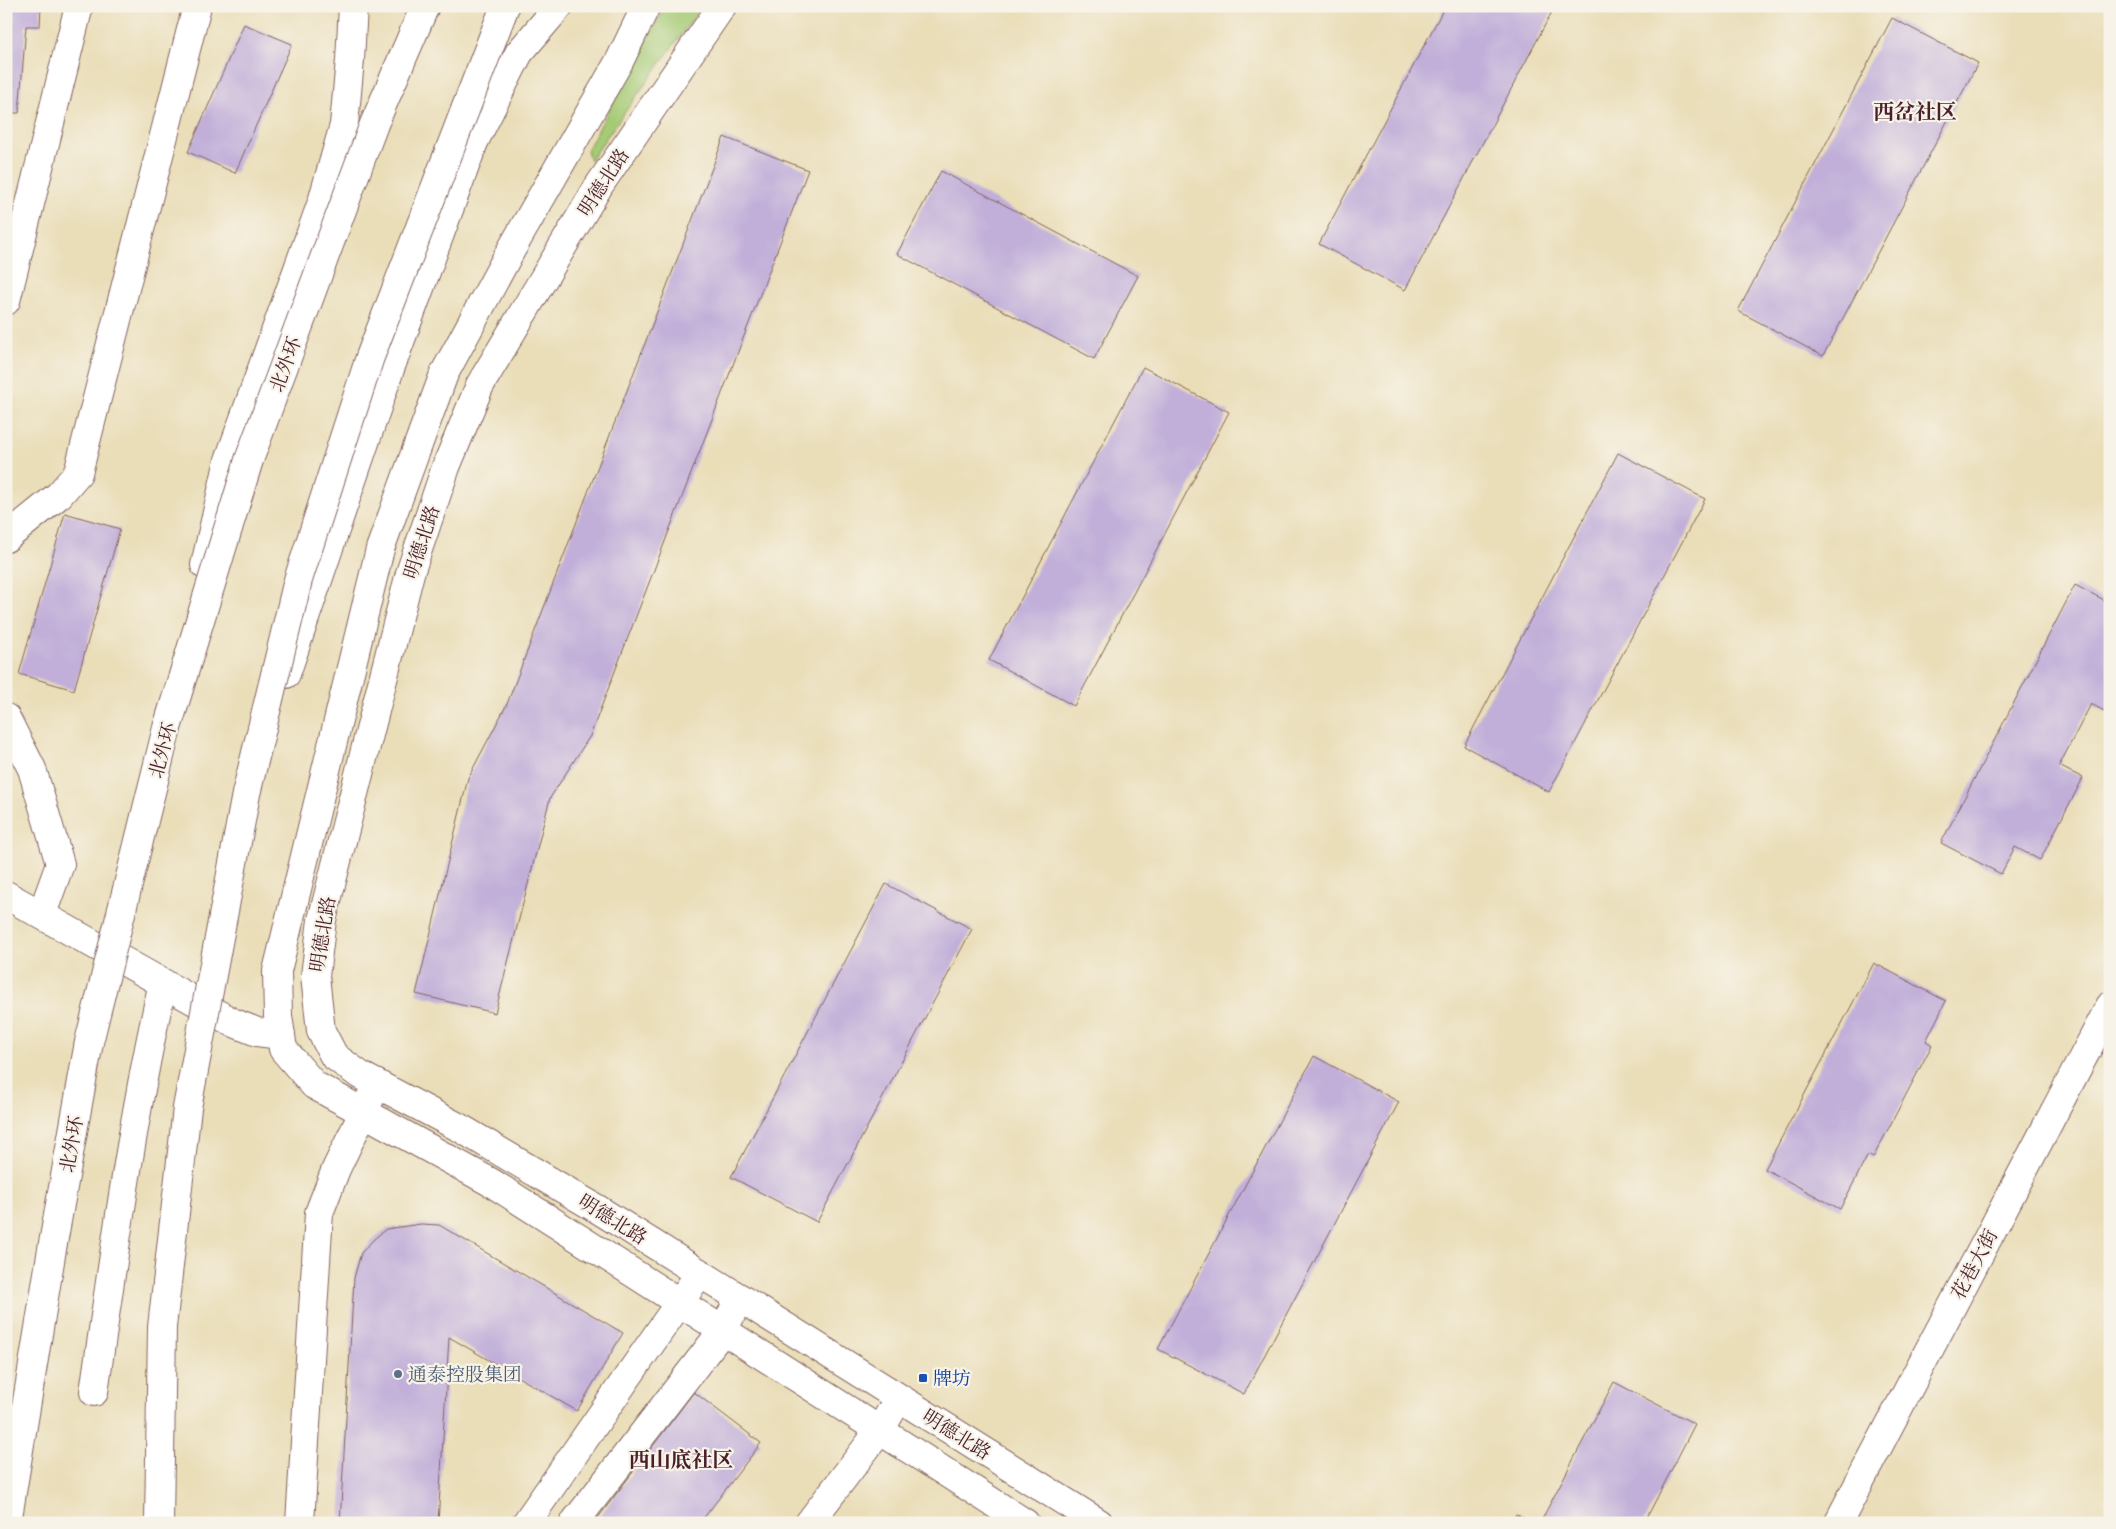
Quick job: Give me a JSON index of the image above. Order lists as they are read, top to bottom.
{
  "streets": {
    "main road": ["明德北路", "北外环", "花巷大街"]
  },
  "districts": ["西岔社区", "西山底社区"],
  "places": {
    "other": ["通泰控股集团"],
    "transit": ["牌坊"]
  }
}
